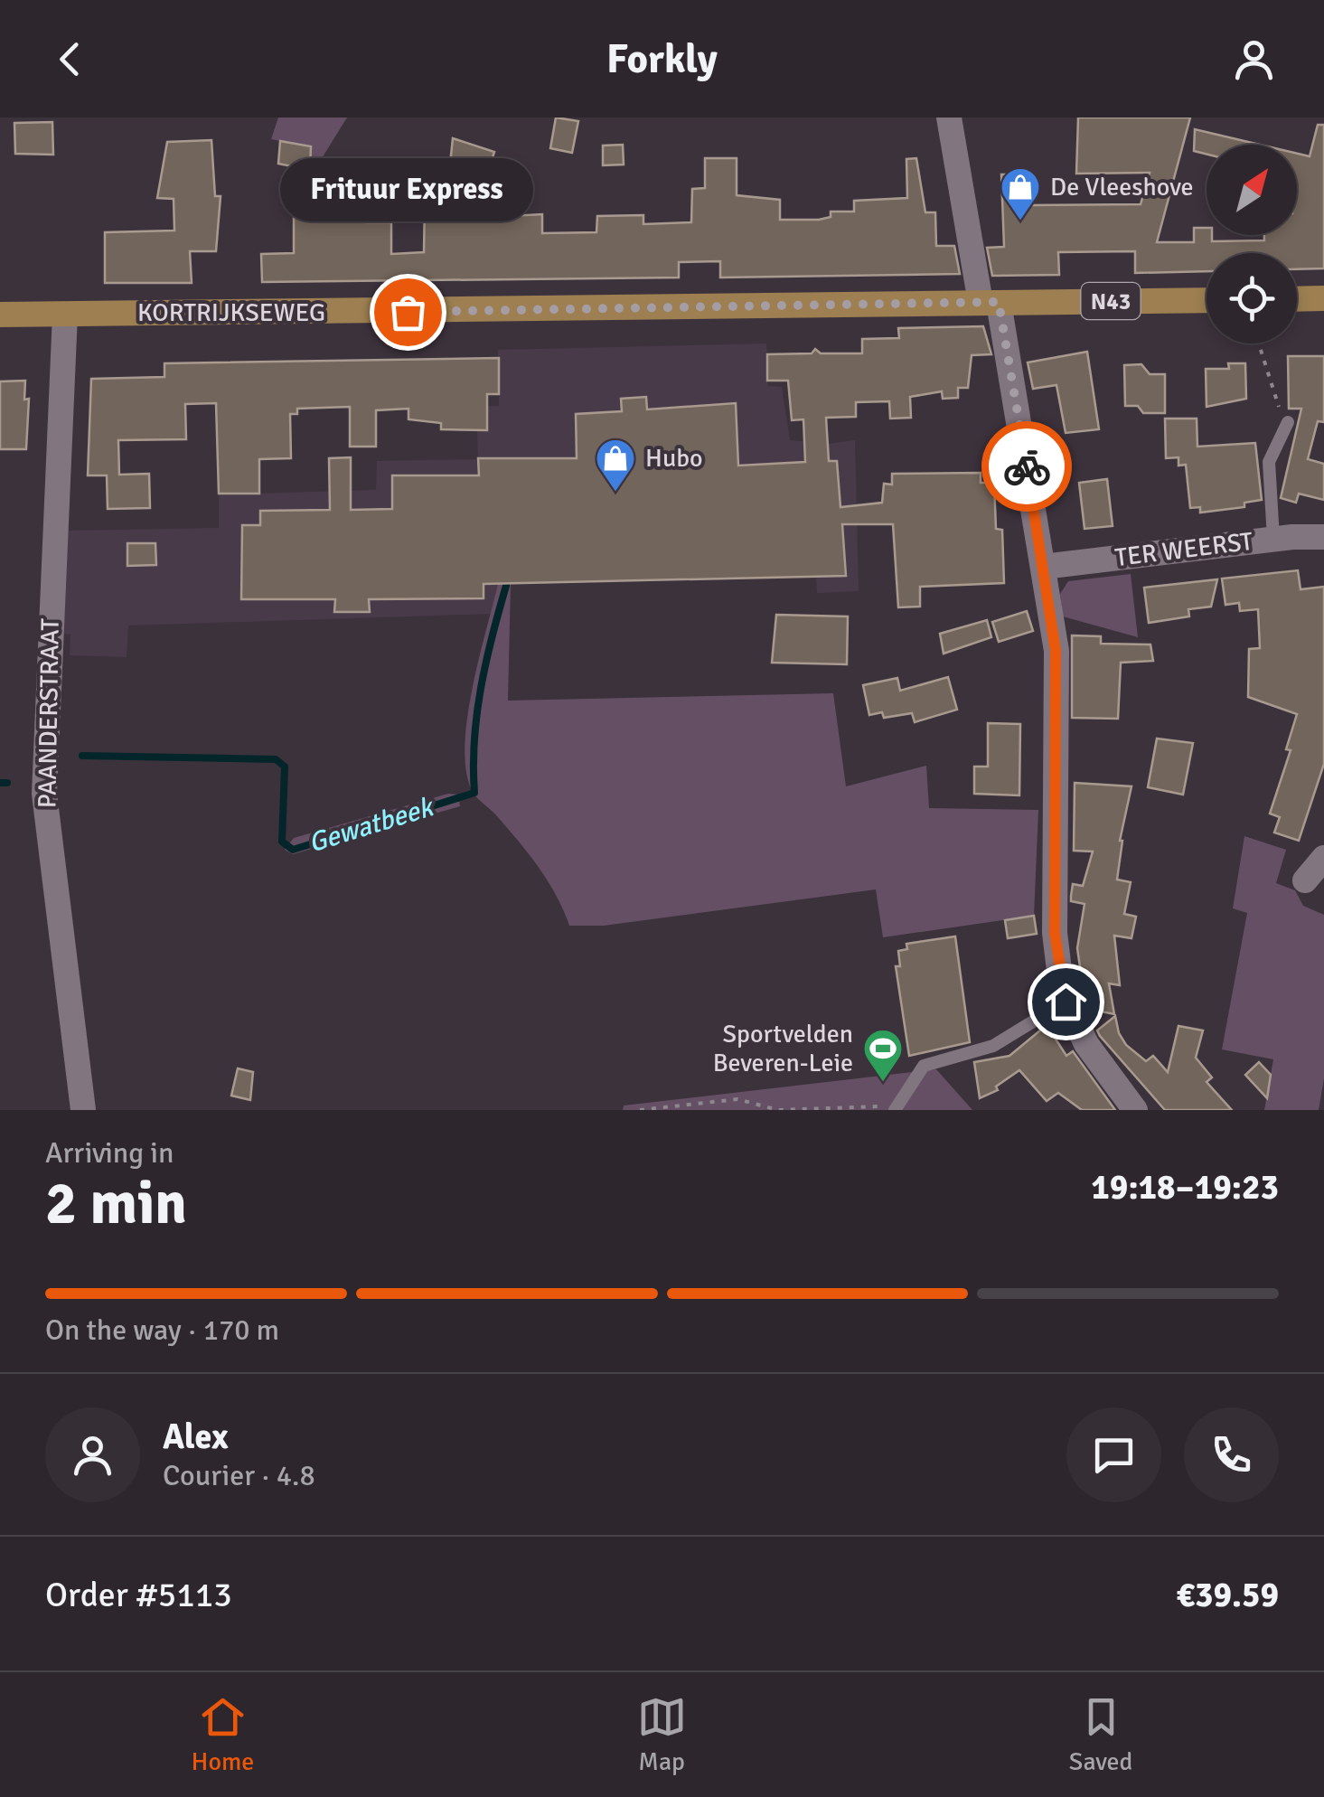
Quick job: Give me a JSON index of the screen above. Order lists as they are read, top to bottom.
{
  "streets": {
    "main road": ["N43", "KORTRIJKSEWEG"],
    "street": ["TER WEERST", "PAANDERSTRAAT"]
  },
  "crossings": [
    ["KORTRIJKSEWEG", "PAANDERSTRAAT"]
  ],
  "water": ["Gewatbeek"],
  "places": {
    "shop": ["De Vleeshove", "Hubo"],
    "other": ["Frituur Express"],
    "sports": ["Sportvelden Beveren-Leie"]
  },
  "north": "top right",
  "page": {
    "header": "Forkly",
    "bubble": "Frituur Express",
    "heading": ["2 min", "Arriving in", "19:18–19:23"],
    "panel": [
      "Alex",
      "Courier · 4.8",
      "Order #5113",
      "€39.59"
    ],
    "bar": "On the way · 170 m",
    "tabs": ["Home", "Map", "Saved"]
  }
}
